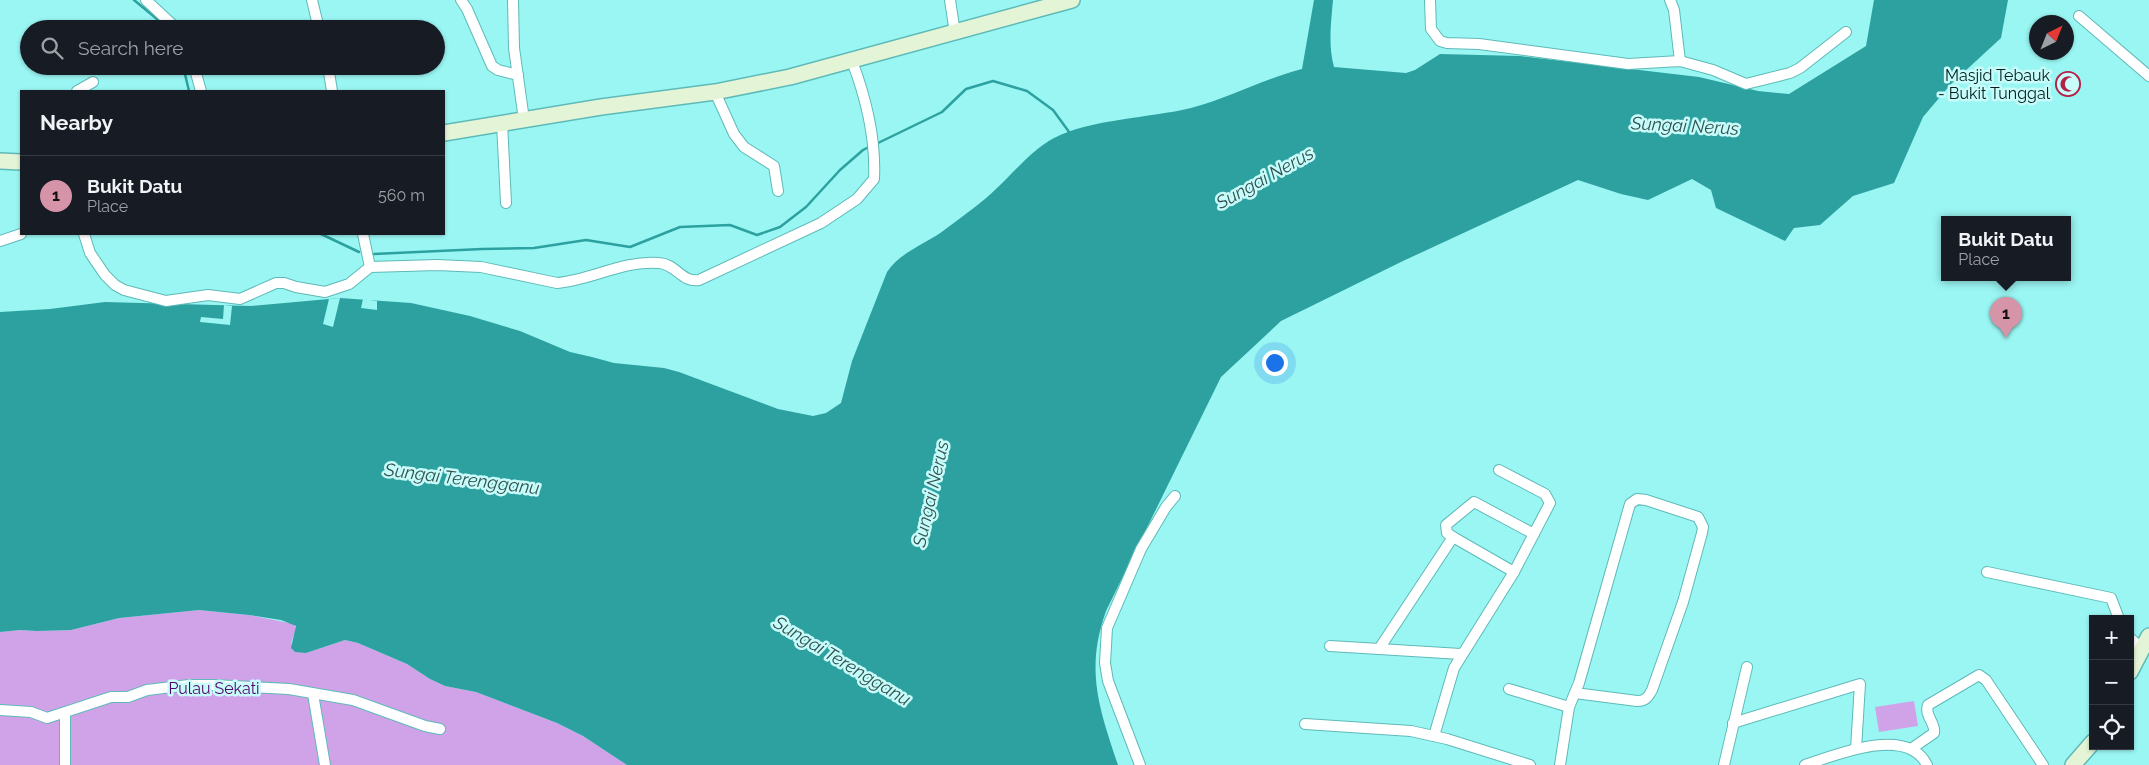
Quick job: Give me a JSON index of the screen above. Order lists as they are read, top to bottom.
{
  "water": ["Sungai Nerus", "Sungai Terengganu"],
  "parks": ["Pulau Sekati"],
  "places": {
    "mosque": ["Masjid Tebauk - Bukit Tunggal"]
  },
  "north": "top right",
  "page": {
    "search": "Search here",
    "heading": "Nearby",
    "list": [
      {
        "mark": "1",
        "name": "Bukit Datu",
        "note": "Place",
        "value": "560 m"
      }
    ],
    "popup": ["Bukit Datu", "Place"],
    "pins": "1",
    "map_buttons": ["+", "−"]
  }
}
